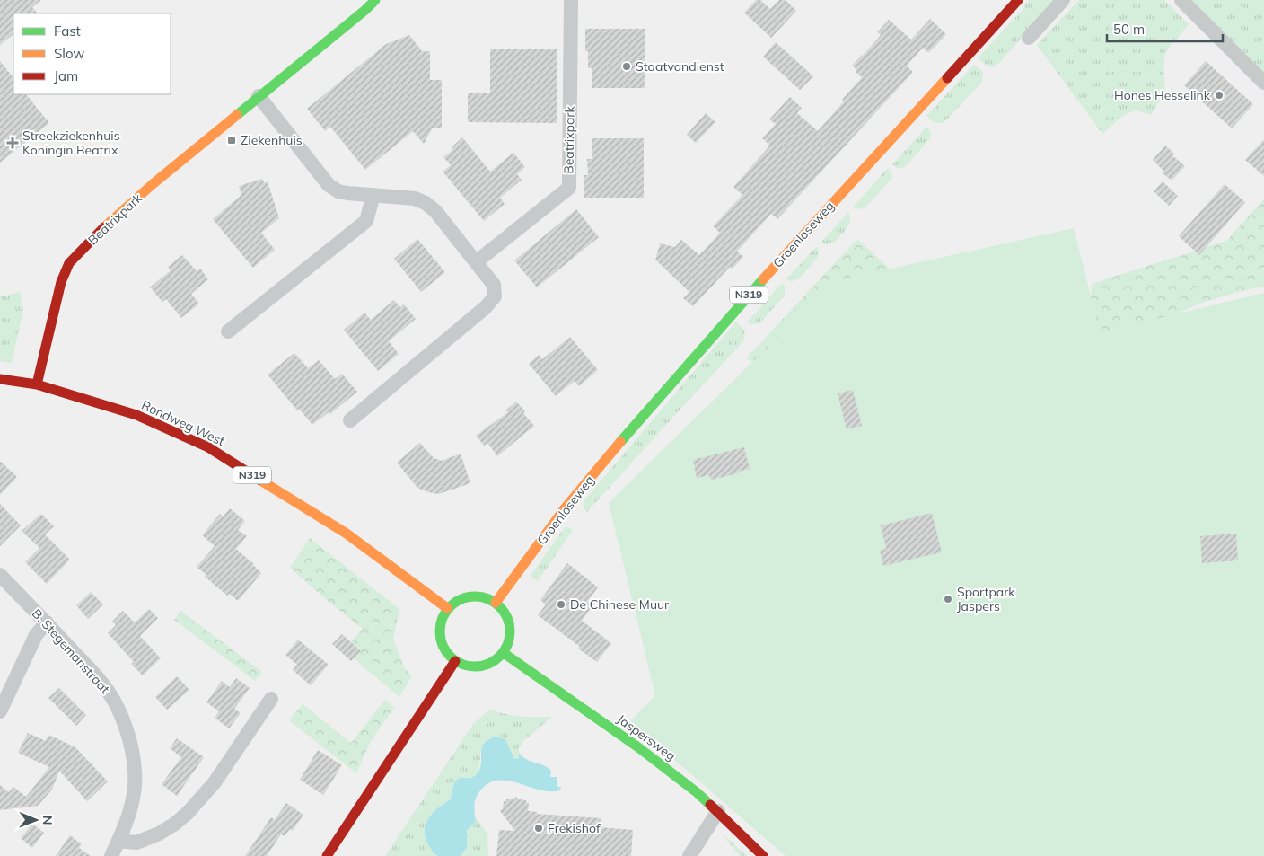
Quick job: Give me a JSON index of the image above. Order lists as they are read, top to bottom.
{
  "streets": {
    "main road": [
      "Beatrixpark",
      "Groenloseweg",
      "N319",
      "Rondweg West",
      "Jaspersweg"
    ],
    "street": ["B. Stegemanstraat"]
  },
  "crossings": [
    ["Beatrixpark", "Rondweg West"],
    ["Groenloseweg", "Rondweg West"],
    ["Groenloseweg", "Jaspersweg"],
    ["Rondweg West", "Jaspersweg"]
  ],
  "places": {
    "other": [
      "Staatvandienst",
      "Hones Hesselink",
      "Sportpark Jaspers",
      "De Chinese Muur",
      "Frekishof"
    ],
    "transit": ["Ziekenhuis"],
    "health": ["Streekziekenhuis Koningin Beatrix"]
  },
  "legend": ["Fast", "Slow", "Jam"],
  "scale_bar": "50 m",
  "north": "right"
}
